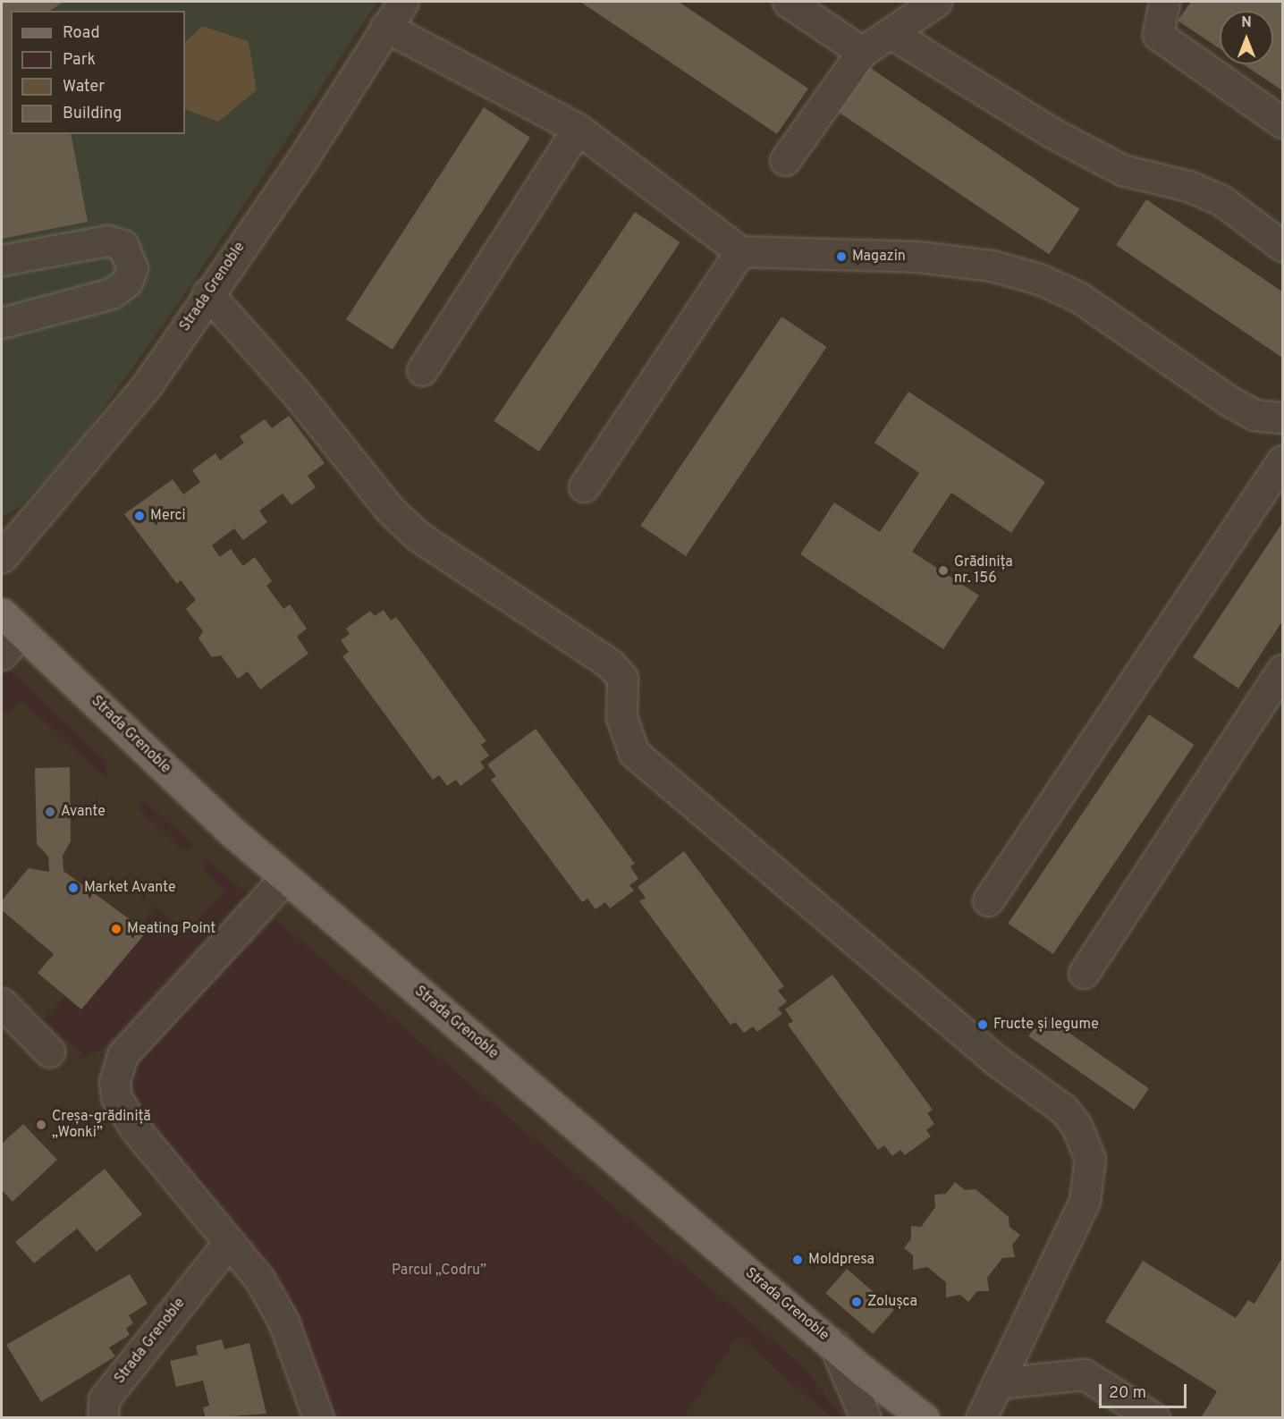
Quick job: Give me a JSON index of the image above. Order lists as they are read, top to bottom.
{
  "streets": {
    "main road": ["Strada Grenoble"]
  },
  "parks": ["Parcul „Codru”"],
  "places": [
    "Magazin",
    "Merci",
    "Grădinița nr. 156",
    "Avante",
    "Market Avante",
    "Meating Point",
    "Fructe și legume",
    "Creșa-grădiniță „Wonki”",
    "Moldpresa",
    "Zolușca"
  ],
  "legend": [
    "Road",
    "Park",
    "Water",
    "Building"
  ],
  "scale_bar": "20 m",
  "north": "top"
}
